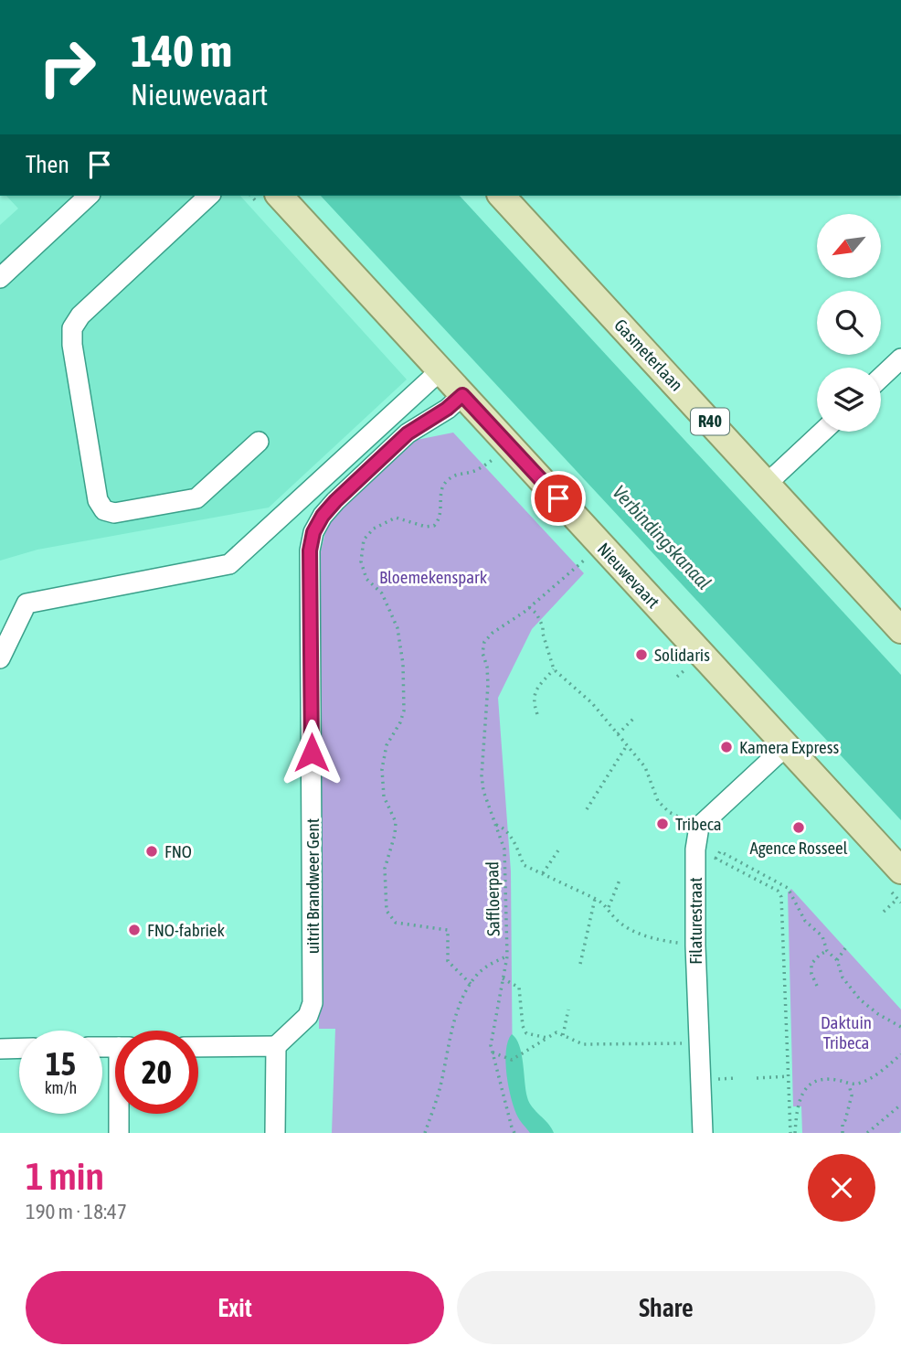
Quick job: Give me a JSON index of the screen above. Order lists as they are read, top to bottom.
{
  "streets": {
    "main road": ["Gasmeterlaan", "R40", "Nieuwevaart"],
    "street": ["uitrit Brandweer Gent", "Filaturestraat"],
    "path": ["Saffloerpad"]
  },
  "crossings": [
    ["Nieuwevaart", "uitrit Brandweer Gent"]
  ],
  "water": ["Verbindingskanaal"],
  "parks": ["Bloemekenspark", "Daktuin Tribeca"],
  "places": [
    "Solidaris",
    "Kamera Express",
    "Tribeca",
    "Agence Rosseel",
    "FNO",
    "FNO-fabriek"
  ],
  "north": "bottom left",
  "page": {
    "turn": ["140 m", "Nieuwevaart"],
    "then": "Then",
    "speed": "15 km/h",
    "limit": "20",
    "heading": ["1 min", "190 m · 18:47"],
    "buttons": ["Exit", "Share"]
  }
}
